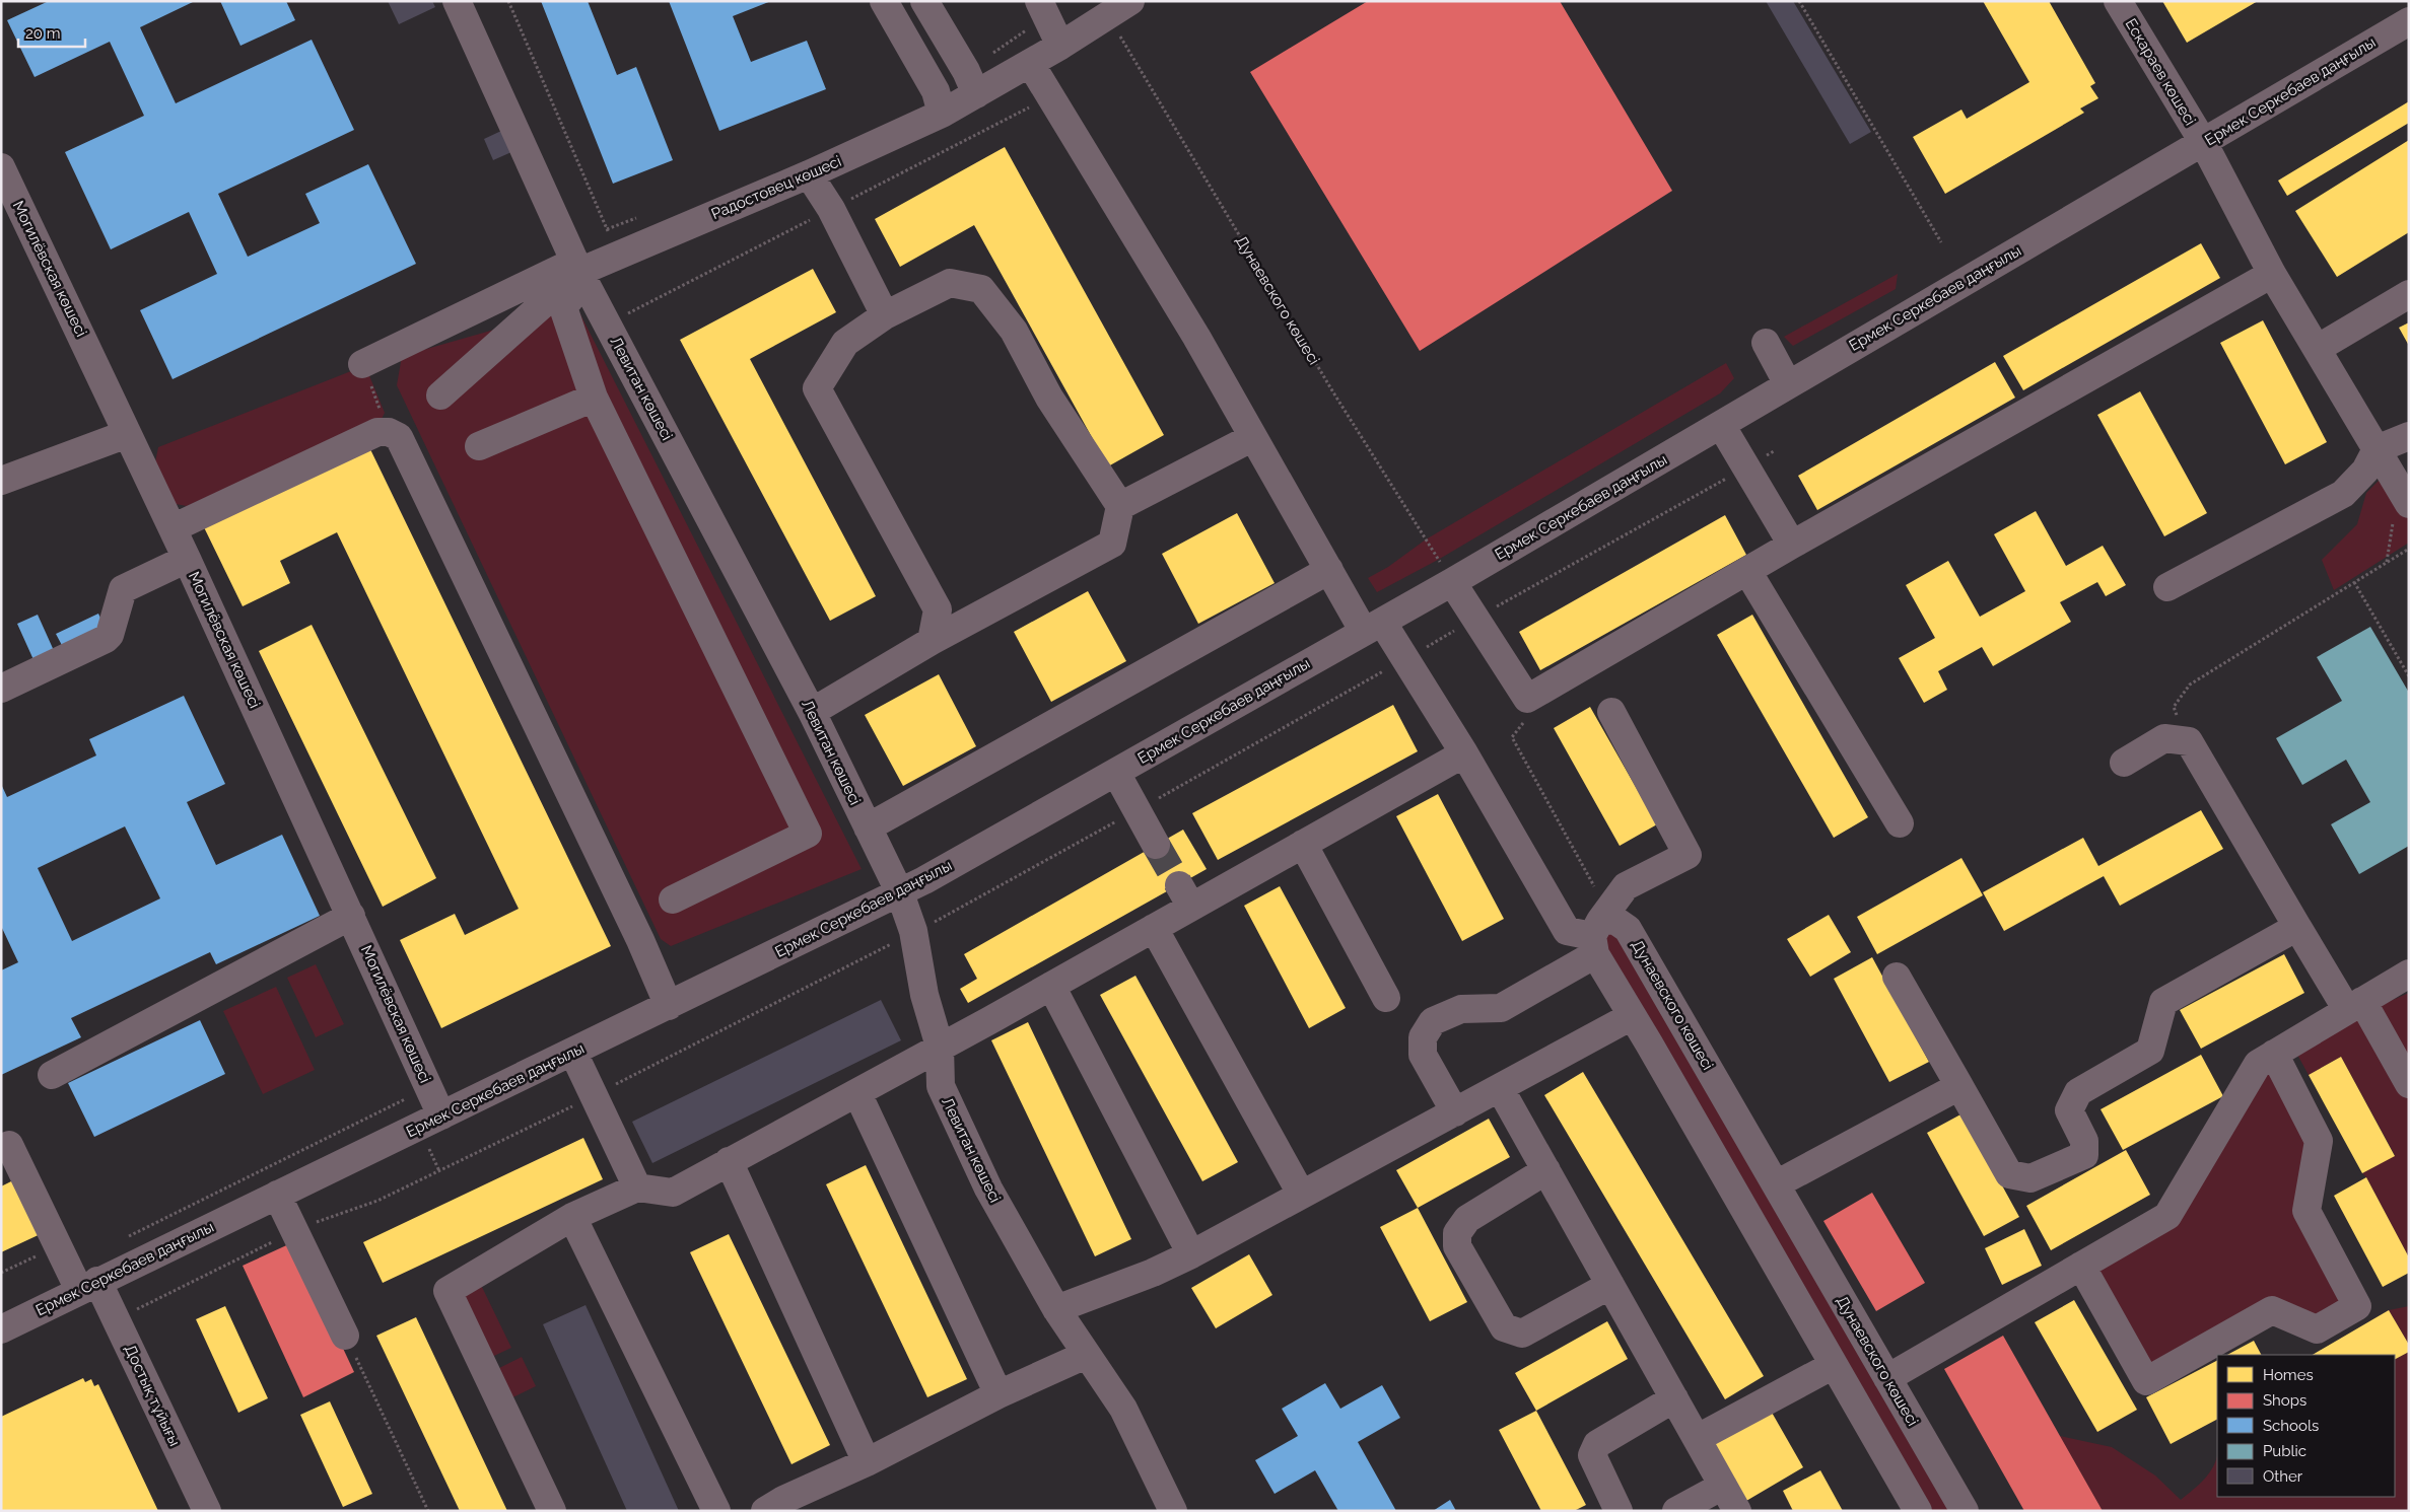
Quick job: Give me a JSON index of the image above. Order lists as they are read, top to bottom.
{
  "streets": {
    "street": [
      "Ескараев көшесі",
      "Ермек Серкебаев даңғылы",
      "Радостовец көшесі",
      "Могилёвская көшесі",
      "Дунаевского көшесі",
      "Левитан көшесі",
      "Достық тұйығы"
    ]
  },
  "crossings": [
    ["Ескараев көшесі", "Ермек Серкебаев даңғылы"],
    ["Ермек Серкебаев даңғылы", "Могилёвская көшесі"],
    ["Ермек Серкебаев даңғылы", "Дунаевского көшесі"],
    ["Ермек Серкебаев даңғылы", "Левитан көшесі"],
    ["Ермек Серкебаев даңғылы", "Достық тұйығы"],
    ["Радостовец көшесі", "Дунаевского көшесі"],
    ["Радостовец көшесі", "Левитан көшесі"]
  ],
  "legend": [
    "Homes",
    "Shops",
    "Schools",
    "Public",
    "Other"
  ],
  "scale_bar": "20 m"
}
